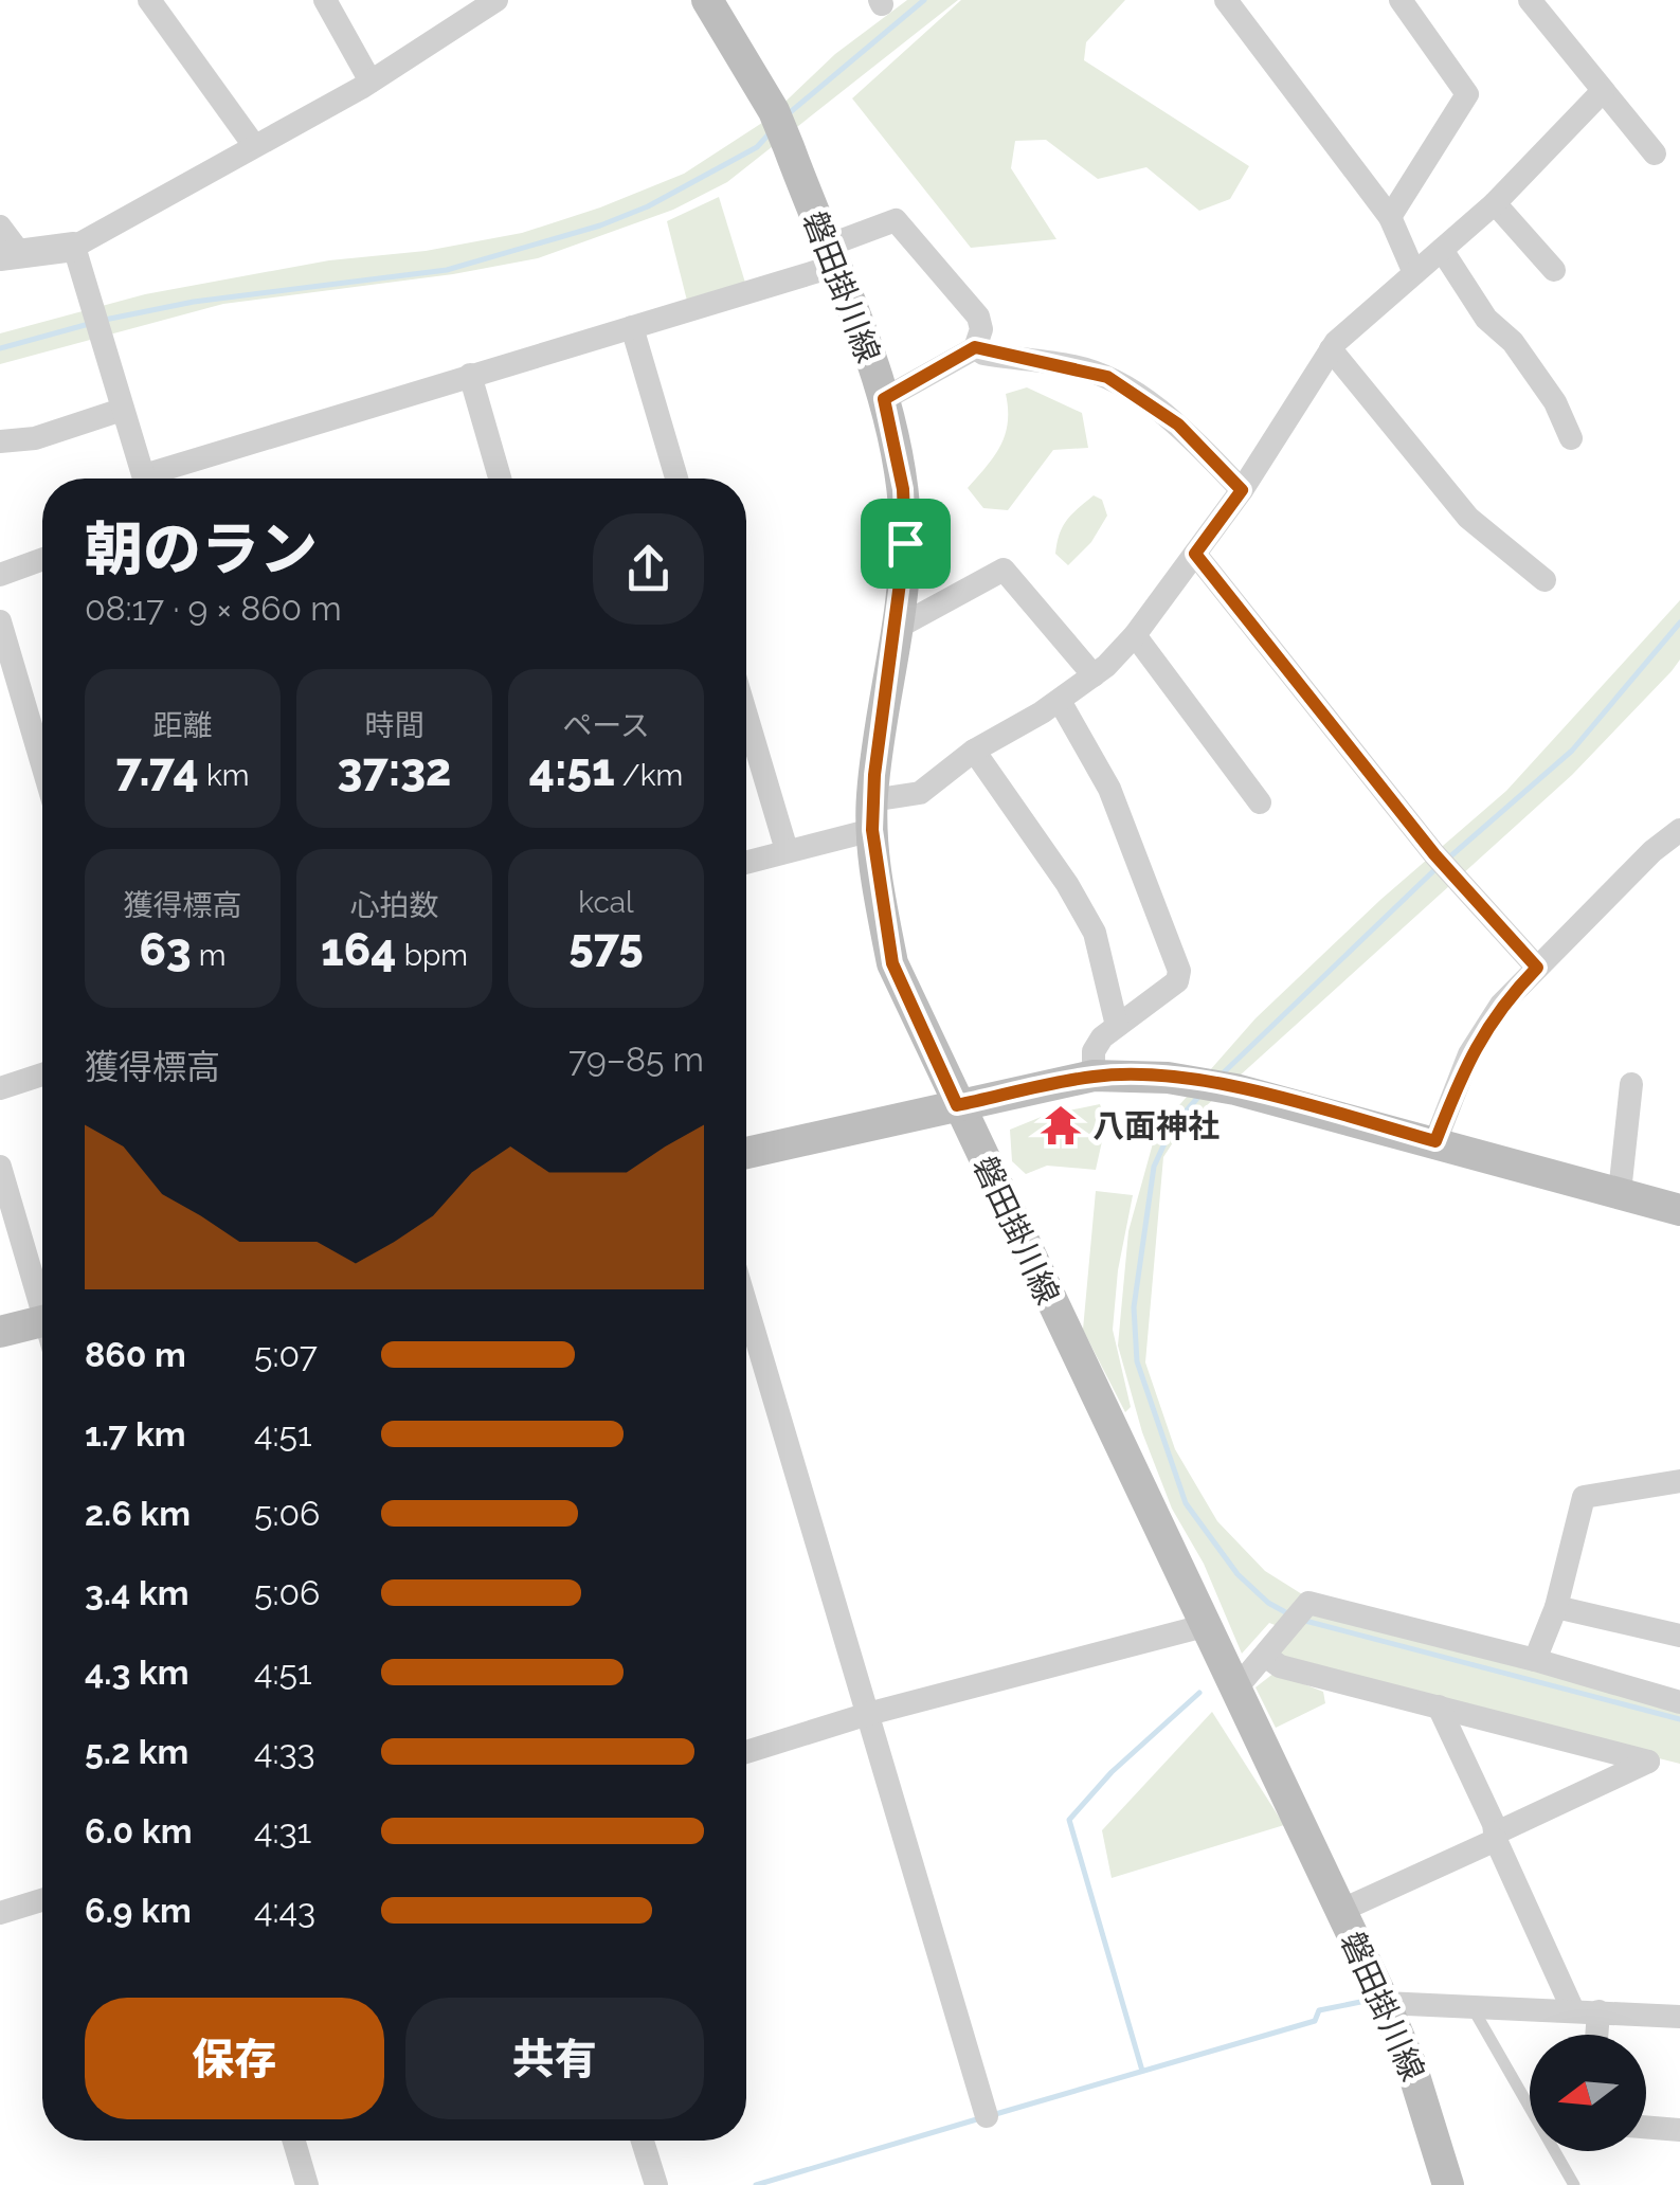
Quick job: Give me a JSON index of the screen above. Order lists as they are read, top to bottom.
{
  "streets": {
    "main road": ["磐田掛川線"]
  },
  "places": {
    "temple": ["八面神社"]
  },
  "north": "left",
  "page": {
    "heading": ["朝のラン", "08:17 · 9 × 860 m"],
    "stats": [
      ["距離", "7.74 km"],
      ["時間", "37:32"],
      ["ペース", "4:51 /km"],
      ["獲得標高", "63 m"],
      ["心拍数", "164 bpm"],
      ["kcal", "575"]
    ],
    "chart": ["獲得標高", "79–85 m"],
    "list": [
      {
        "name": "860 m",
        "note": "5:07"
      },
      {
        "name": "1.7 km",
        "note": "4:51"
      },
      {
        "name": "2.6 km",
        "note": "5:06"
      },
      {
        "name": "3.4 km",
        "note": "5:06"
      },
      {
        "name": "4.3 km",
        "note": "4:51"
      },
      {
        "name": "5.2 km",
        "note": "4:33"
      },
      {
        "name": "6.0 km",
        "note": "4:31"
      },
      {
        "name": "6.9 km",
        "note": "4:43"
      }
    ],
    "buttons": ["保存", "共有"]
  }
}
